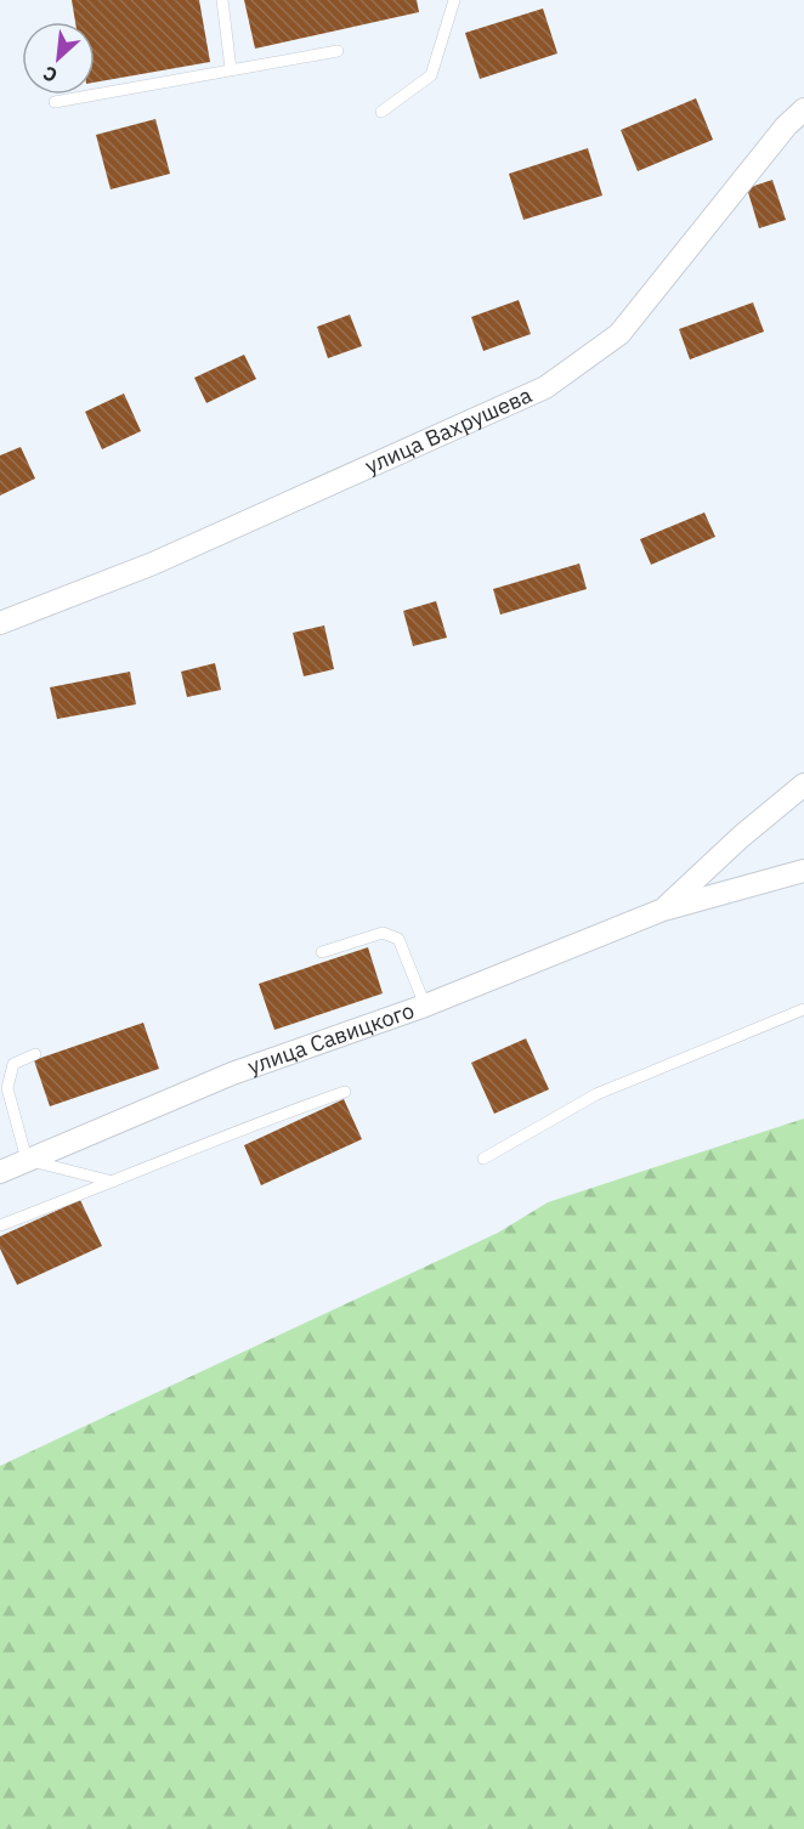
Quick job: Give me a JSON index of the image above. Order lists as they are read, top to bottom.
{
  "streets": {
    "street": ["улица Вахрушева", "улица Савицкого"]
  },
  "north": "bottom left"
}
